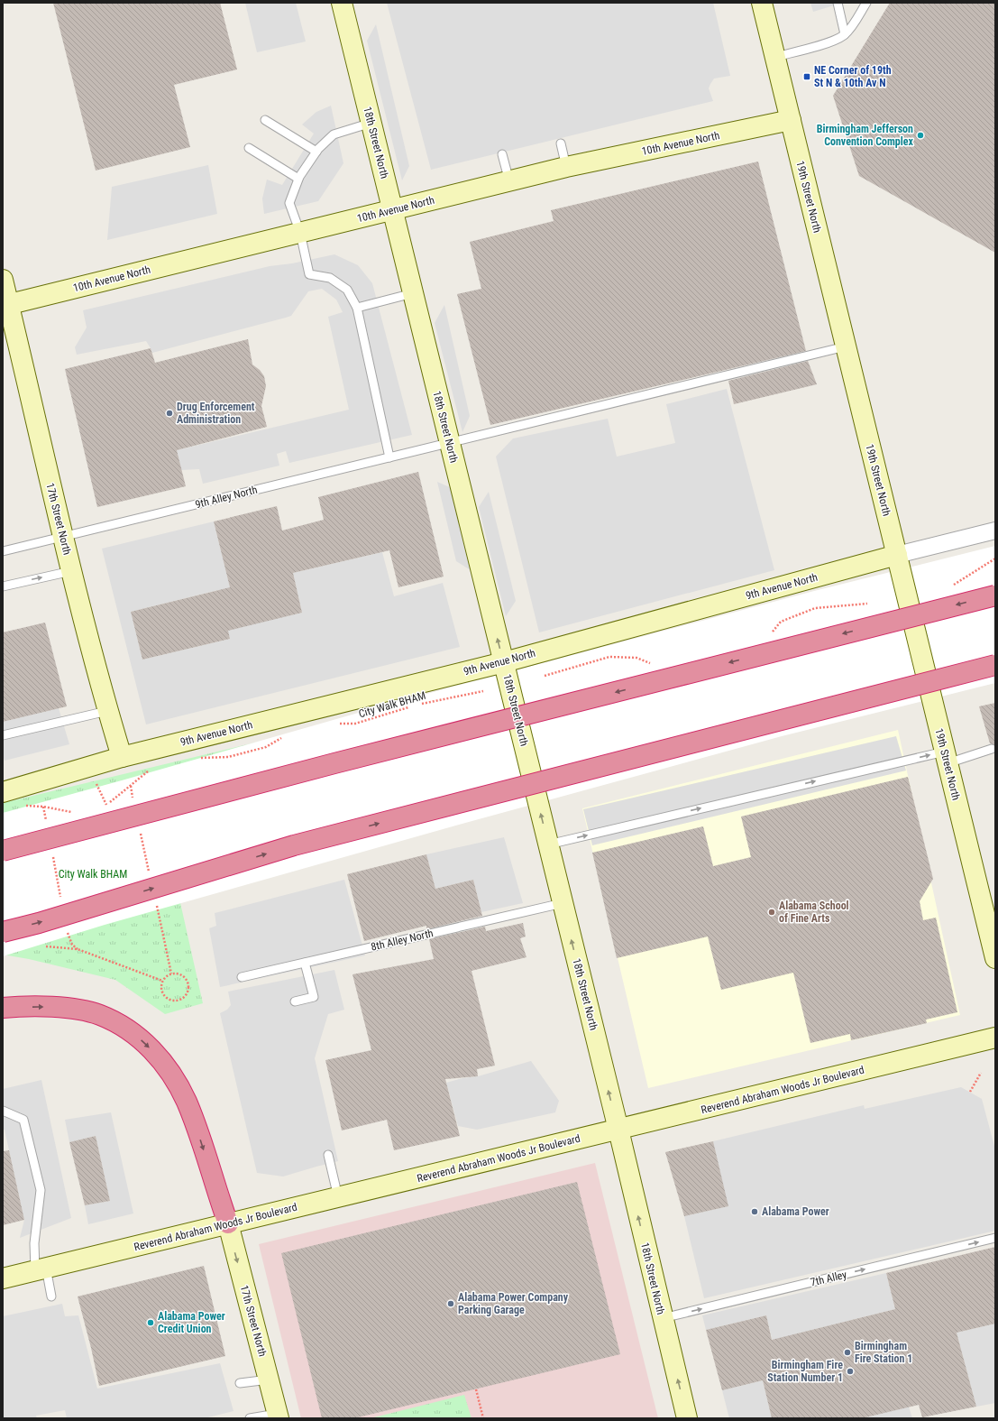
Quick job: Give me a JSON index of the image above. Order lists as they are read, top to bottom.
{
  "streets": {
    "street": [
      "18th Street North",
      "10th Avenue North",
      "19th Street North",
      "17th Street North",
      "9th Avenue North",
      "Reverend Abraham Woods Jr Boulevard"
    ],
    "lane": ["9th Alley North", "8th Alley North", "7th Alley"],
    "path": ["City Walk BHAM"]
  },
  "crossings": [
    ["18th Street North", "10th Avenue North"],
    ["18th Street North", "9th Alley North"],
    ["18th Street North", "9th Avenue North"],
    ["18th Street North", "8th Alley North"],
    ["18th Street North", "Reverend Abraham Woods Jr Boulevard"],
    ["18th Street North", "7th Alley"],
    ["10th Avenue North", "19th Street North"],
    ["10th Avenue North", "17th Street North"],
    ["19th Street North", "9th Alley North"],
    ["19th Street North", "9th Avenue North"],
    ["9th Alley North", "17th Street North"],
    ["17th Street North", "9th Avenue North"],
    ["17th Street North", "Reverend Abraham Woods Jr Boulevard"]
  ],
  "one_way": ["18th Street North", "7th Alley"],
  "parks": ["City Walk BHAM"],
  "places": {
    "transit": ["NE Corner of 19th St N & 10th Av N"],
    "other": [
      "Birmingham Jefferson Convention Complex",
      "Drug Enforcement Administration",
      "Alabama School of Fine Arts",
      "Alabama Power",
      "Alabama Power Company Parking Garage",
      "Alabama Power Credit Union",
      "Birmingham Fire Station 1",
      "Birmingham Fire Station Number 1"
    ]
  }
}
